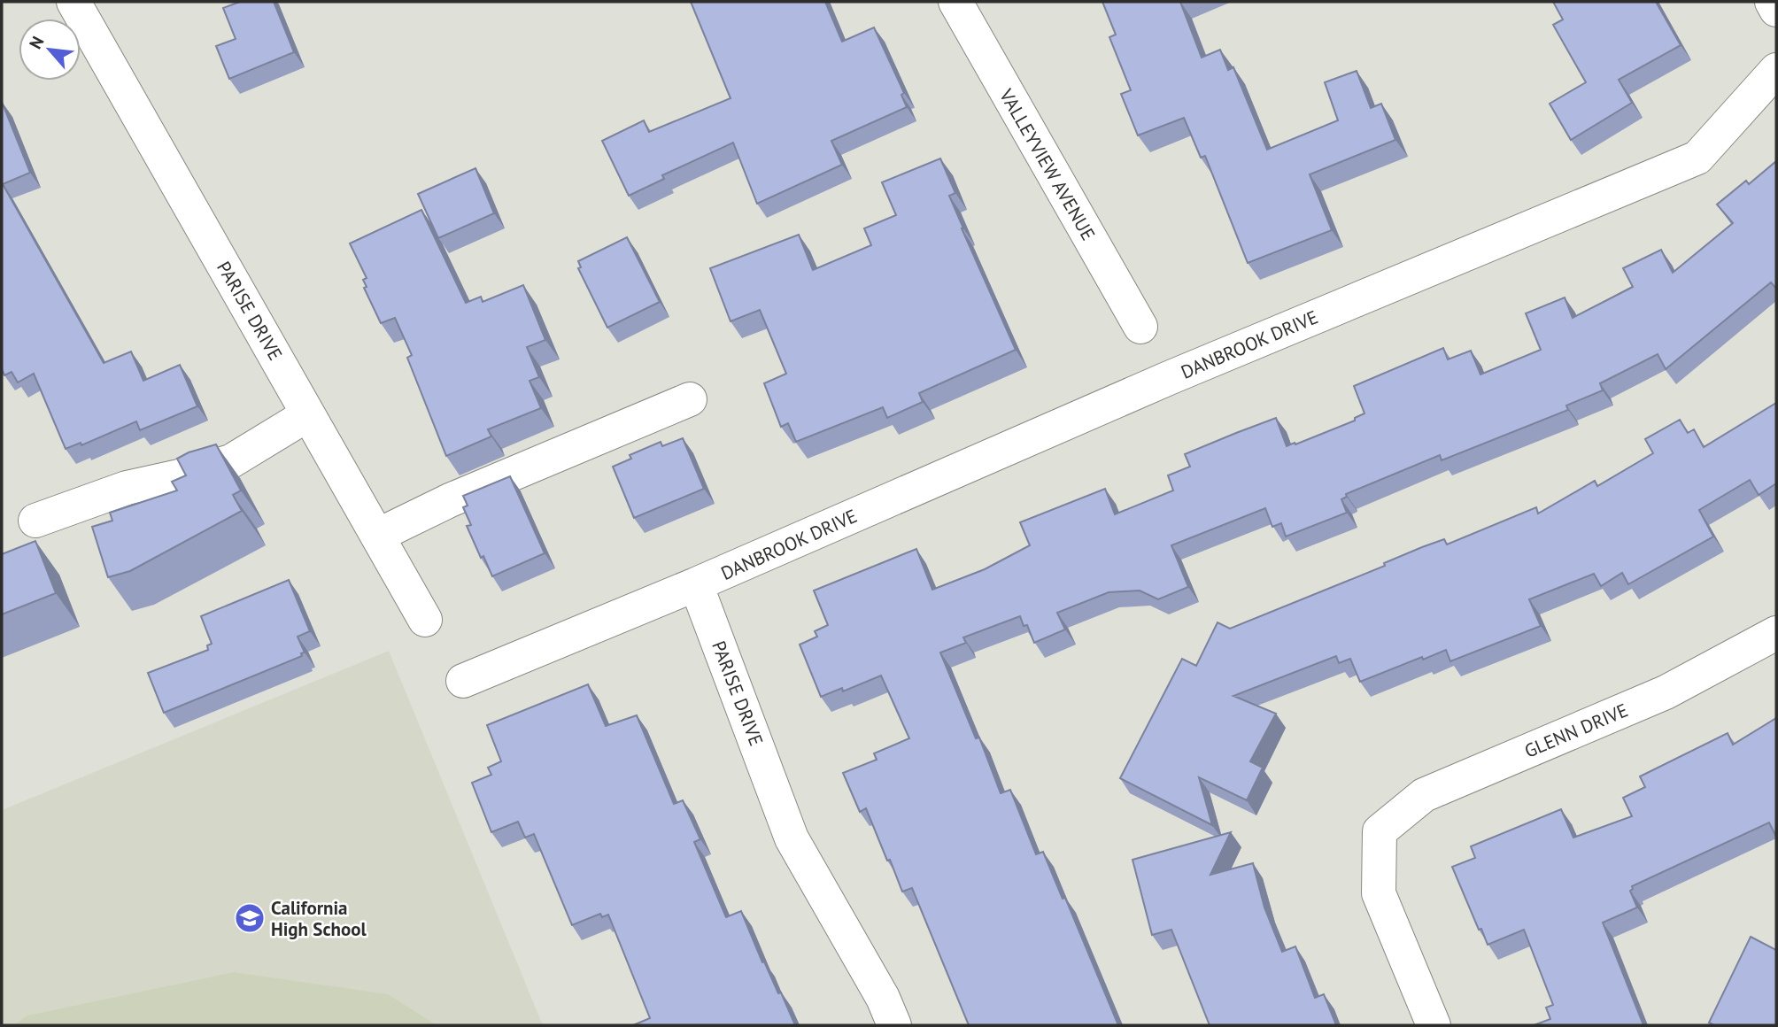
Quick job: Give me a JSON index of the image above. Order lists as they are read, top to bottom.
{
  "streets": {
    "street": [
      "VALLEYVIEW AVENUE",
      "PARISE DRIVE",
      "DANBROOK DRIVE",
      "GLENN DRIVE"
    ]
  },
  "crossings": [
    ["PARISE DRIVE", "DANBROOK DRIVE"]
  ],
  "places": {
    "school or university": ["California High School"]
  },
  "north": "top left"
}
